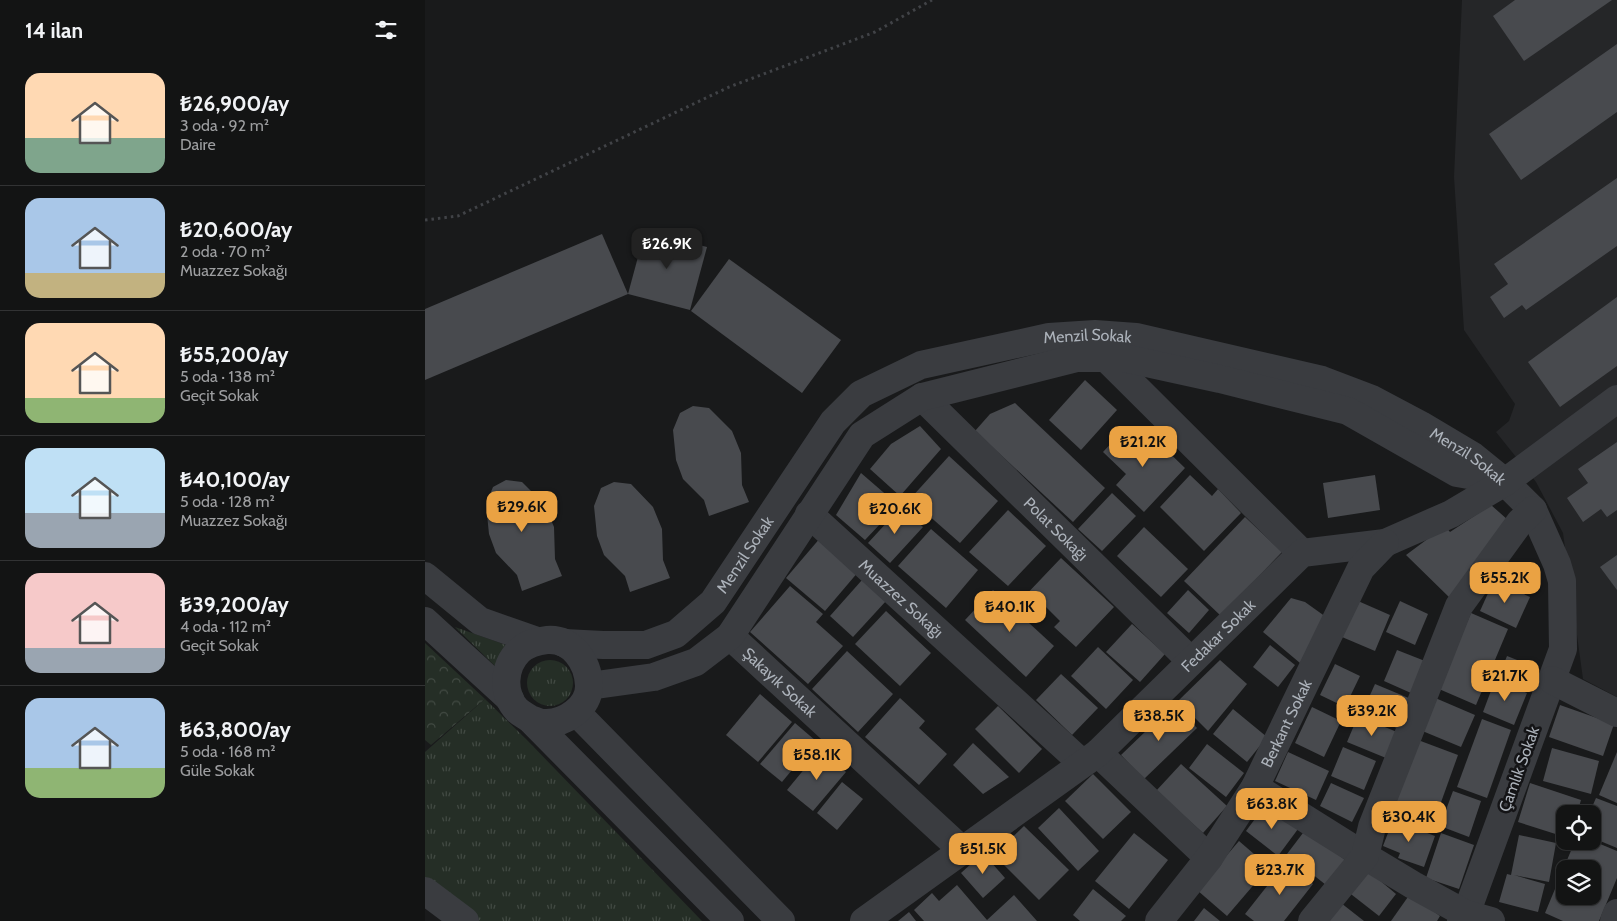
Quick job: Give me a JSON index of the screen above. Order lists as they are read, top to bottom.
{
  "streets": {
    "street": [
      "Menzil Sokak",
      "Polat Sokağı",
      "Muazzez Sokağı",
      "Fedakar Sokak",
      "Şakayık Sokak",
      "Berkant Sokak",
      "Çamlık Sokak"
    ]
  },
  "crossings": [
    ["Menzil Sokak", "Polat Sokağı"],
    ["Menzil Sokak", "Muazzez Sokağı"],
    ["Menzil Sokak", "Şakayık Sokak"],
    ["Menzil Sokak", "Çamlık Sokak"],
    ["Polat Sokağı", "Fedakar Sokak"],
    ["Muazzez Sokağı", "Fedakar Sokak"],
    ["Muazzez Sokağı", "Berkant Sokak"],
    ["Fedakar Sokak", "Şakayık Sokak"]
  ],
  "page": {
    "heading": "14 ilan",
    "list": [
      {
        "name": "₺26,900/ay",
        "note": "3 oda · 92 m² · Daire"
      },
      {
        "name": "₺20,600/ay",
        "note": "2 oda · 70 m² · Muazzez Sokağı"
      },
      {
        "name": "₺55,200/ay",
        "note": "5 oda · 138 m² · Geçit Sokak"
      },
      {
        "name": "₺40,100/ay",
        "note": "5 oda · 128 m² · Muazzez Sokağı"
      },
      {
        "name": "₺39,200/ay",
        "note": "4 oda · 112 m² · Geçit Sokak"
      },
      {
        "name": "₺63,800/ay",
        "note": "5 oda · 168 m² · Güle Sokak"
      }
    ],
    "price": [
      "₺26.9K",
      "₺21.2K",
      "₺29.6K",
      "₺20.6K",
      "₺55.2K",
      "₺40.1K",
      "₺21.7K",
      "₺39.2K",
      "₺38.5K",
      "₺58.1K",
      "₺63.8K",
      "₺30.4K",
      "₺51.5K",
      "₺23.7K"
    ]
  }
}
